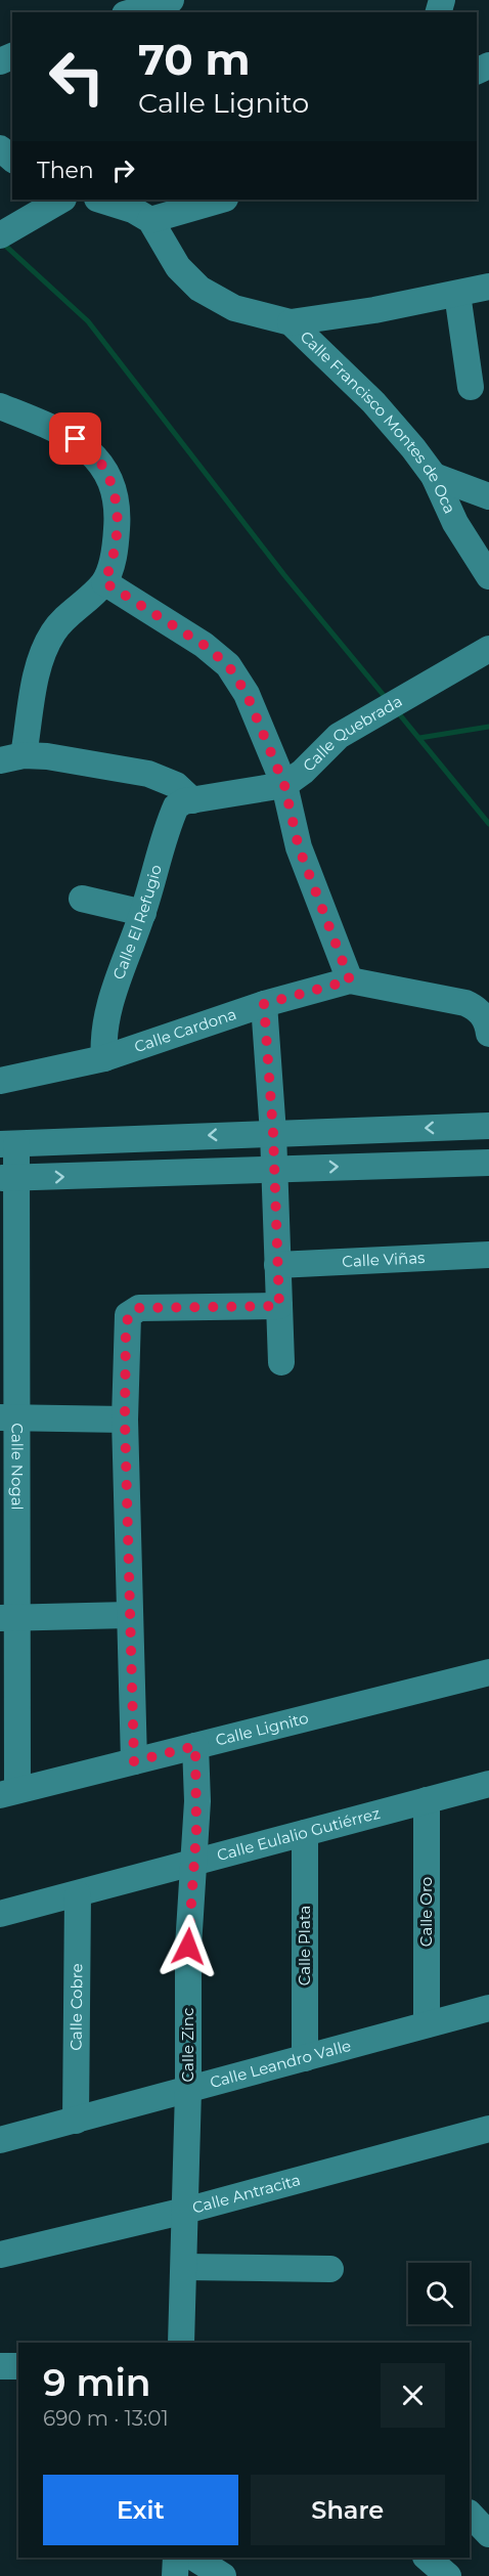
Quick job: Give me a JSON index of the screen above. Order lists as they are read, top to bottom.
{
  "streets": {
    "street": [
      "Calle Francisco Montes de Oca",
      "Calle Quebrada",
      "Calle El Refugio",
      "Calle Cardona",
      "Calle Viñas",
      "Calle Nogal",
      "Calle Lignito",
      "Calle Eulalio Gutiérrez",
      "Calle Oro",
      "Calle Plata",
      "Calle Cobre",
      "Calle Zinc",
      "Calle Leandro Valle",
      "Calle Antracita"
    ]
  },
  "crossings": [
    ["Calle Quebrada", "Calle El Refugio"],
    ["Calle El Refugio", "Calle Cardona"],
    ["Calle Nogal", "Calle Lignito"],
    ["Calle Lignito", "Calle Zinc"],
    ["Calle Eulalio Gutiérrez", "Calle Oro"],
    ["Calle Eulalio Gutiérrez", "Calle Plata"],
    ["Calle Eulalio Gutiérrez", "Calle Cobre"],
    ["Calle Eulalio Gutiérrez", "Calle Zinc"],
    ["Calle Oro", "Calle Leandro Valle"],
    ["Calle Plata", "Calle Leandro Valle"],
    ["Calle Cobre", "Calle Leandro Valle"],
    ["Calle Zinc", "Calle Leandro Valle"],
    ["Calle Zinc", "Calle Antracita"]
  ],
  "page": {
    "turn": ["70 m", "Calle Lignito"],
    "then": "Then",
    "heading": ["9 min", "690 m · 13:01"],
    "buttons": ["Exit", "Share"]
  }
}
